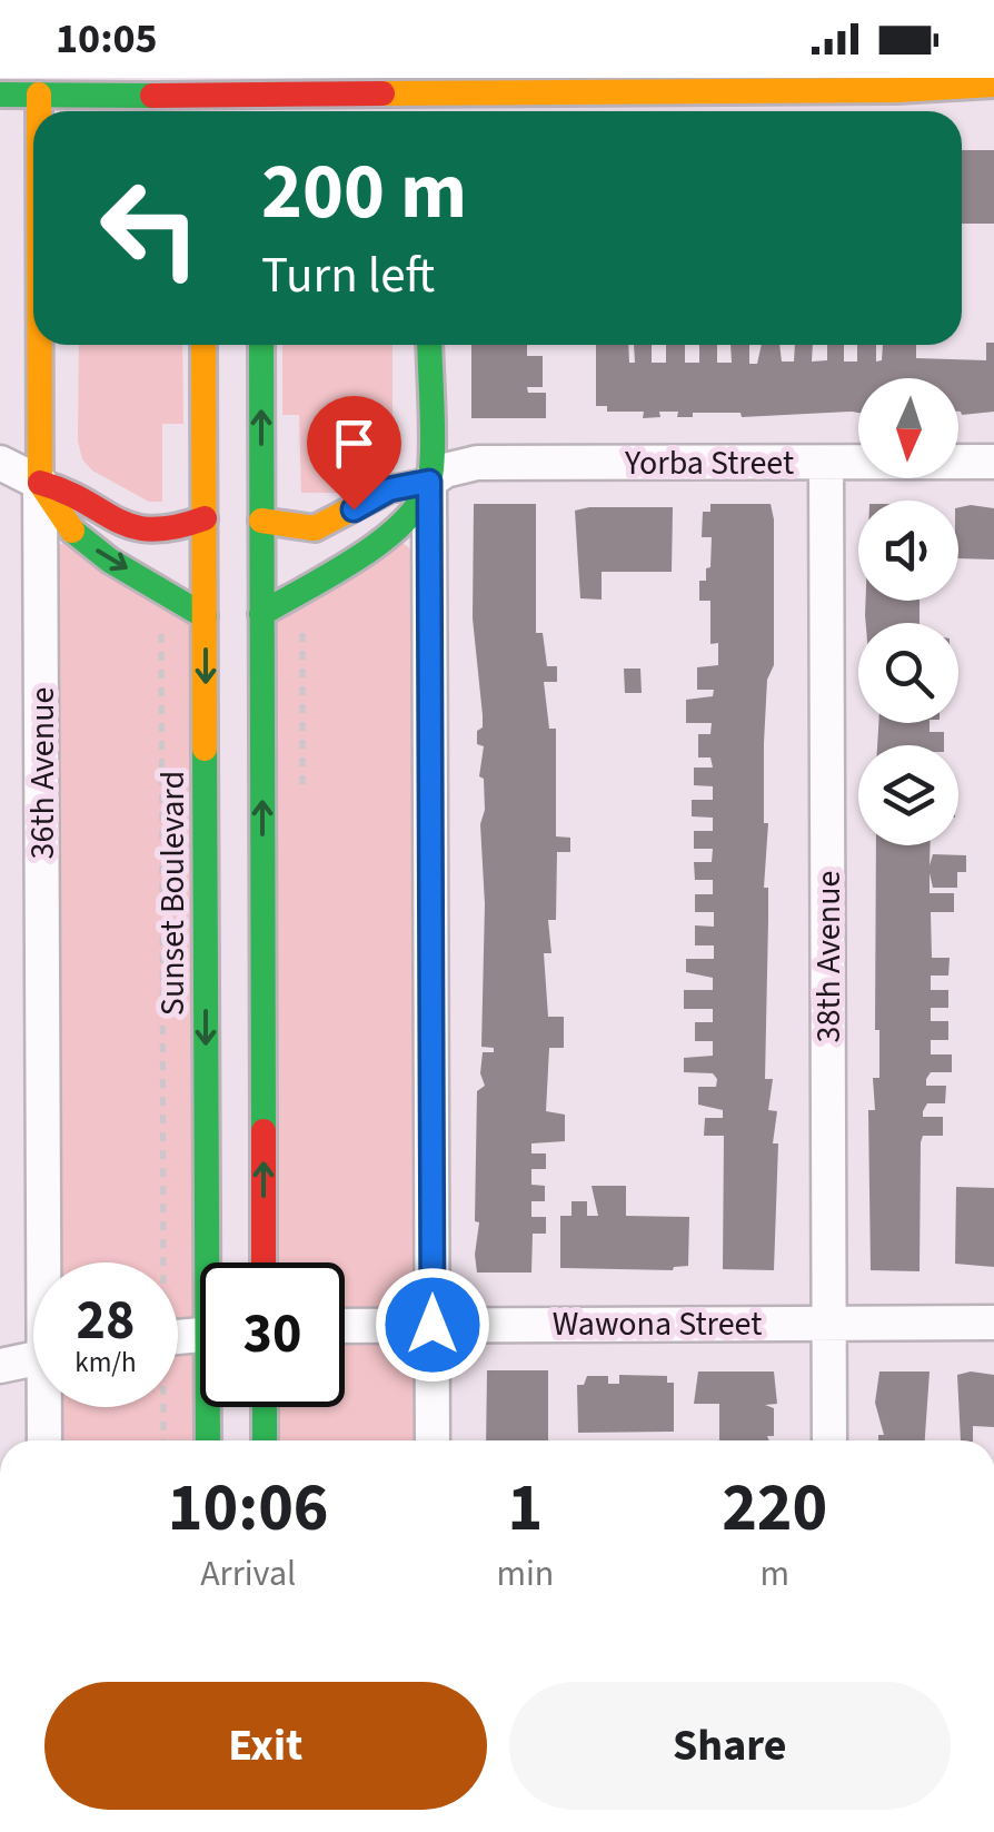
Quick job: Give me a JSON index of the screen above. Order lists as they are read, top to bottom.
{
  "streets": {
    "main road": ["36th Avenue", "Sunset Boulevard"],
    "street": ["Yorba Street", "38th Avenue", "Wawona Street"]
  },
  "crossings": [
    ["Yorba Street", "38th Avenue"],
    ["38th Avenue", "Wawona Street"]
  ],
  "north": "bottom",
  "page": {
    "status": "10:05",
    "turn": ["200 m", "Turn left"],
    "speed": "28 km/h",
    "limit": "30",
    "eta": [
      "10:06",
      "Arrival",
      "1",
      "min",
      "220",
      "m"
    ],
    "buttons": ["Exit", "Share"]
  }
}
